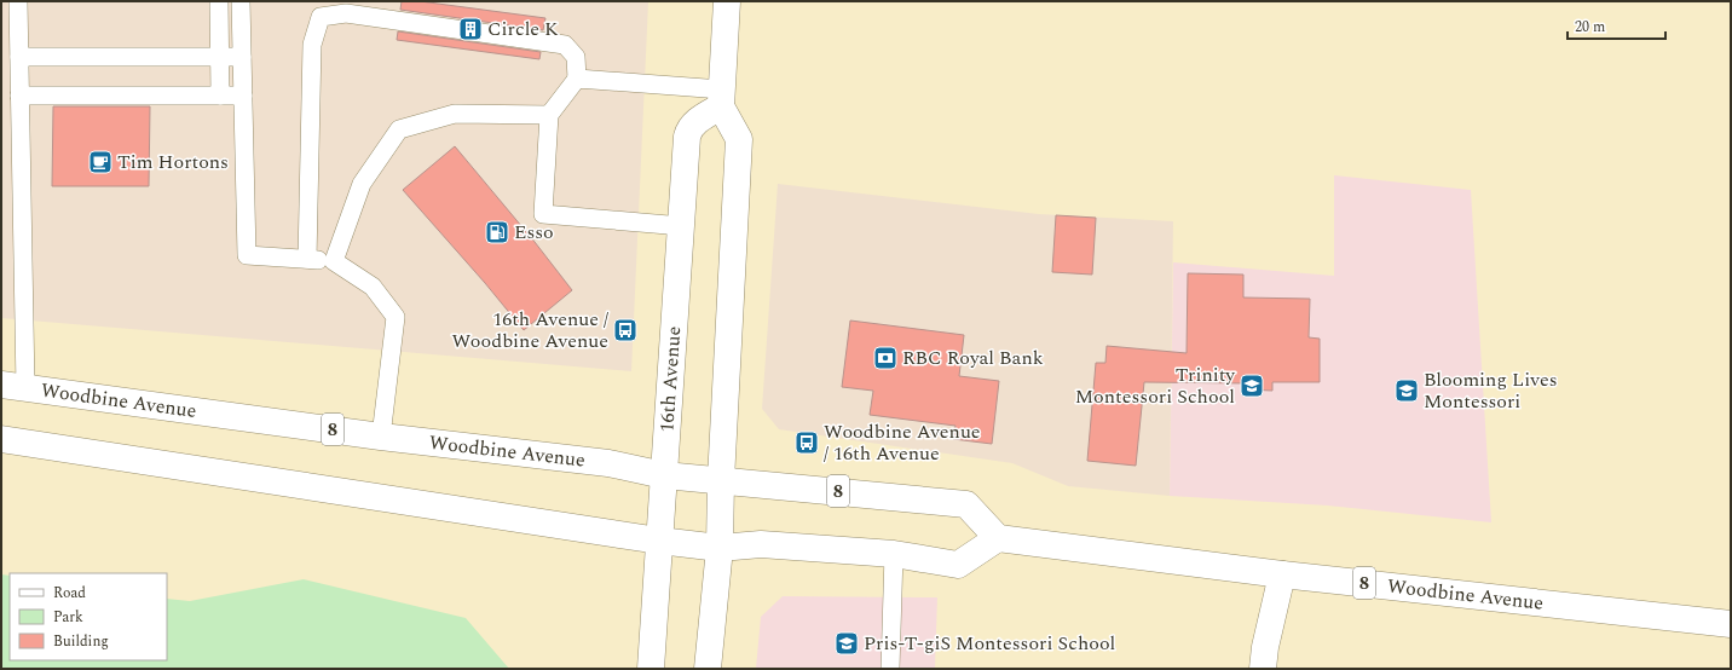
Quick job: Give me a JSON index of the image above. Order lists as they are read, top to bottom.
{
  "streets": {
    "main road": ["16th Avenue", "Woodbine Avenue", "8"]
  },
  "crossings": [
    ["16th Avenue", "Woodbine Avenue"]
  ],
  "places": {
    "building": ["Circle K"],
    "cafe": ["Tim Hortons"],
    "fuel station": ["Esso"],
    "bus stop": ["16th Avenue / Woodbine Avenue", "Woodbine Avenue / 16th Avenue"],
    "bank": ["RBC Royal Bank"],
    "school or university": ["Trinity Montessori School", "Blooming Lives Montessori", "Pris-T-giS Montessori School"]
  },
  "legend": ["Road", "Park", "Building"],
  "scale_bar": "20 m"
}
